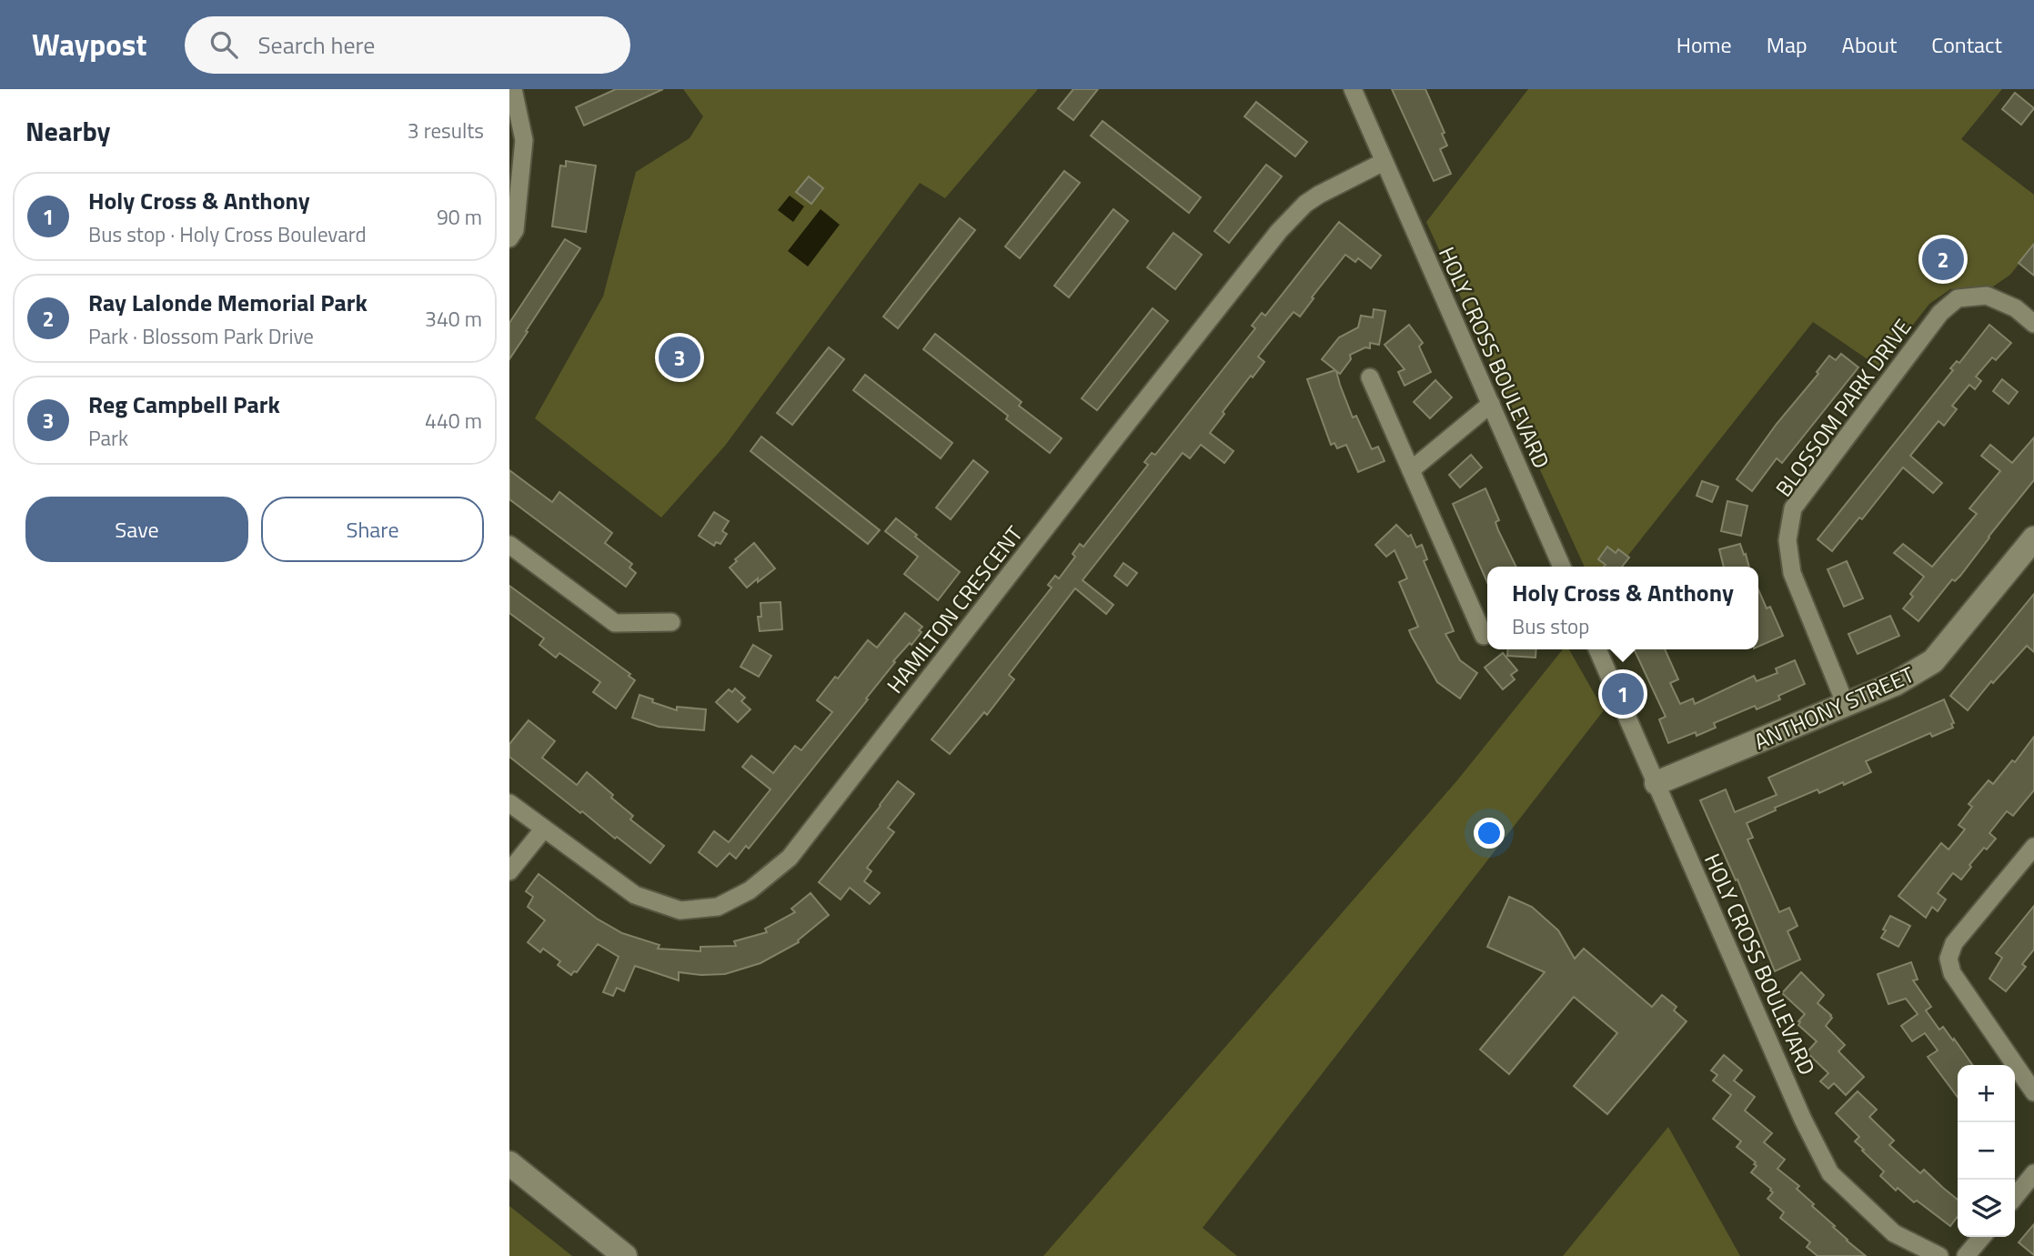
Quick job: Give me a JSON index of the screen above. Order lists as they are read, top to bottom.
{
  "streets": {
    "street": [
      "HOLY CROSS BOULEVARD",
      "BLOSSOM PARK DRIVE",
      "HAMILTON CRESCENT",
      "ANTHONY STREET"
    ]
  },
  "crossings": [
    ["HOLY CROSS BOULEVARD", "HAMILTON CRESCENT"],
    ["HOLY CROSS BOULEVARD", "ANTHONY STREET"],
    ["BLOSSOM PARK DRIVE", "ANTHONY STREET"]
  ],
  "page": {
    "header": "Waypost",
    "search": "Search here",
    "nav": [
      "Home",
      "Map",
      "About",
      "Contact"
    ],
    "heading": ["Nearby", "3 results"],
    "list": [
      {
        "mark": "1",
        "name": "Holy Cross & Anthony",
        "note": "Bus stop · Holy Cross Boulevard",
        "value": "90 m"
      },
      {
        "mark": "2",
        "name": "Ray Lalonde Memorial Park",
        "note": "Park · Blossom Park Drive",
        "value": "340 m"
      },
      {
        "mark": "3",
        "name": "Reg Campbell Park",
        "note": "Park",
        "value": "440 m"
      }
    ],
    "pins": ["2", "3", "1"],
    "buttons": ["Save", "Share"],
    "popup": ["Holy Cross & Anthony", "Bus stop"],
    "map_buttons": ["+", "−"]
  }
}
